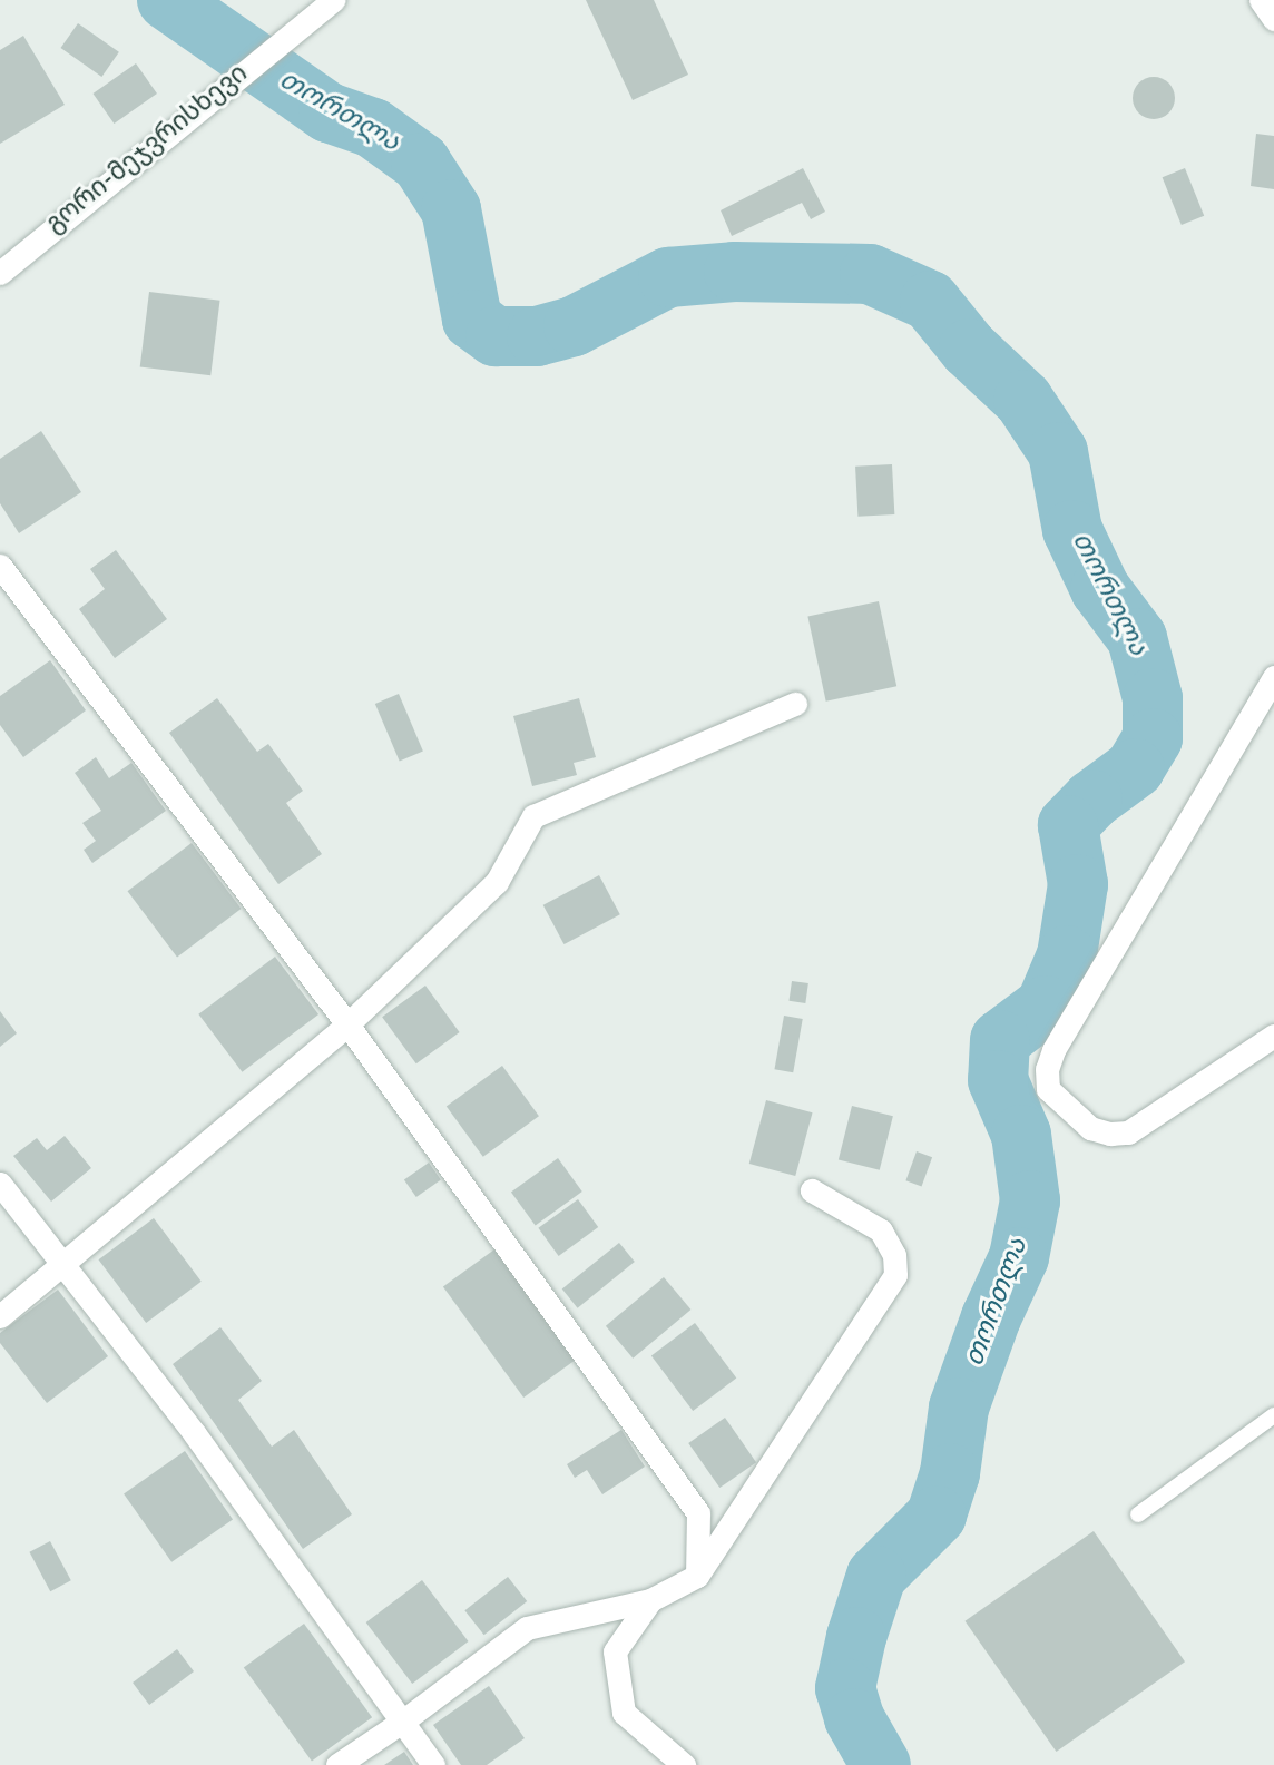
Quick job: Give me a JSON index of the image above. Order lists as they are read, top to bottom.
{
  "streets": {
    "street": ["გორი-მეჯვრისხევი"]
  },
  "water": ["თორთლა"]
}
